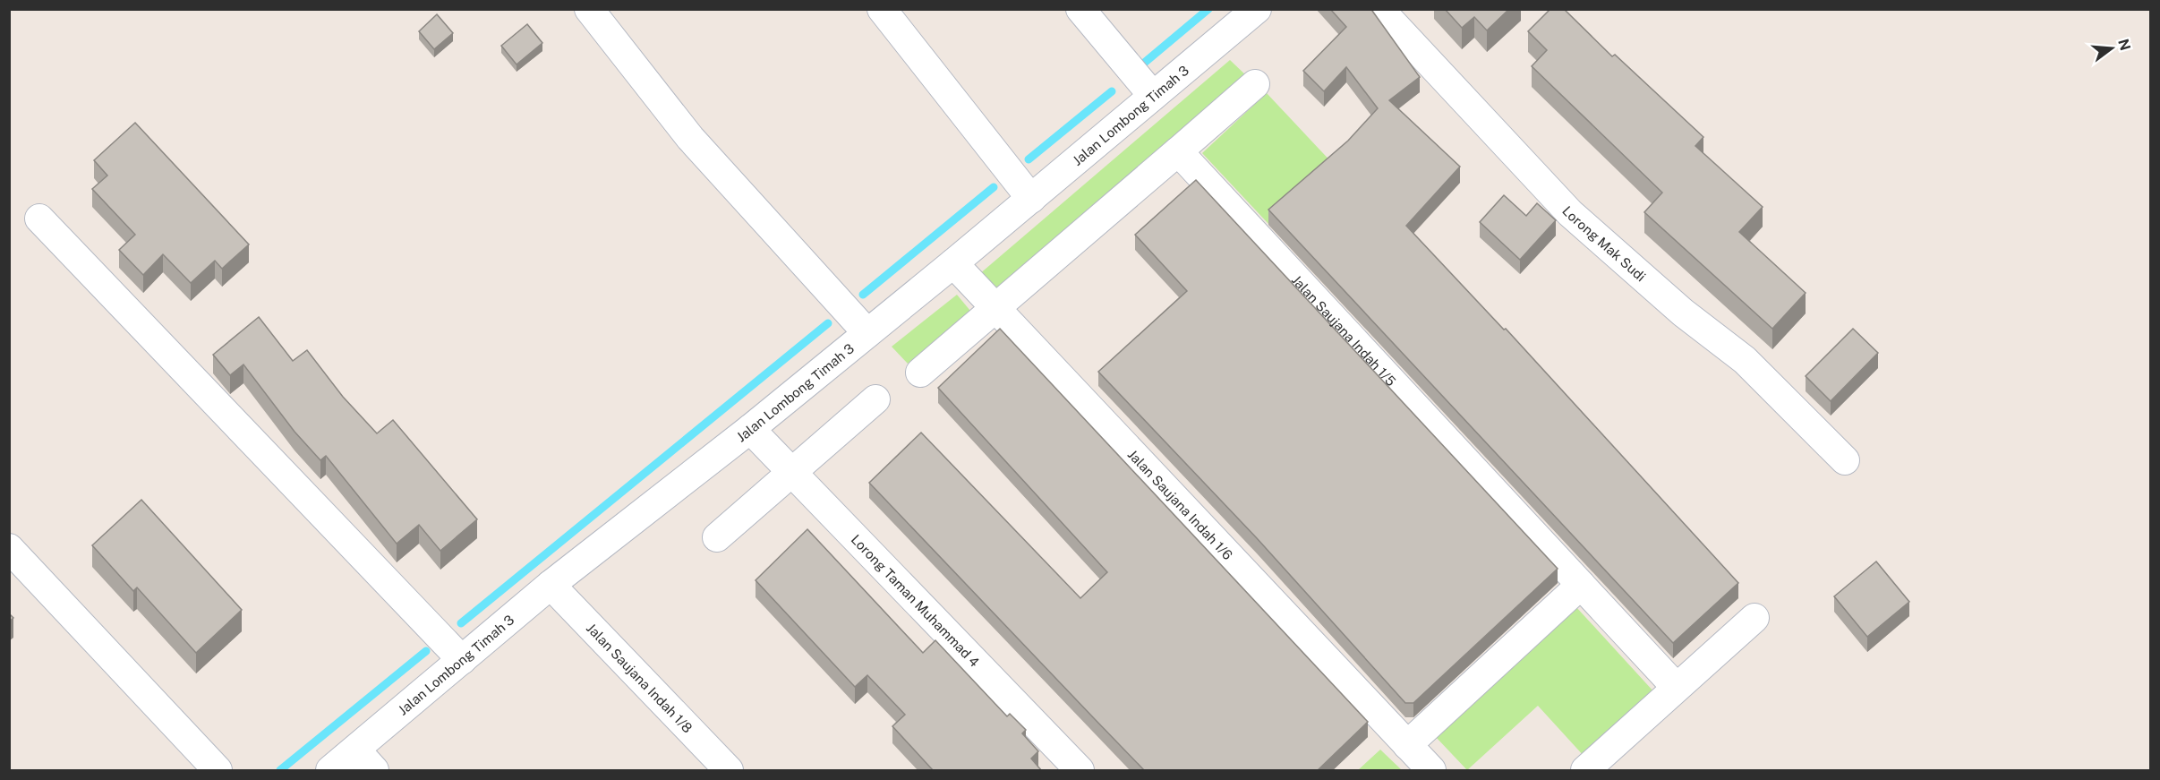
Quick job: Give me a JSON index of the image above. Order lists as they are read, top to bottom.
{
  "streets": {
    "street": [
      "Jalan Lombong Timah 3",
      "Lorong Mak Sudi",
      "Jalan Saujana Indah 1/5",
      "Jalan Saujana Indah 1/6",
      "Lorong Taman Muhammad 4",
      "Jalan Saujana Indah 1/8"
    ]
  },
  "crossings": [
    ["Jalan Lombong Timah 3", "Jalan Saujana Indah 1/6"],
    ["Jalan Lombong Timah 3", "Lorong Taman Muhammad 4"],
    ["Jalan Lombong Timah 3", "Jalan Saujana Indah 1/8"]
  ],
  "north": "right"
}
